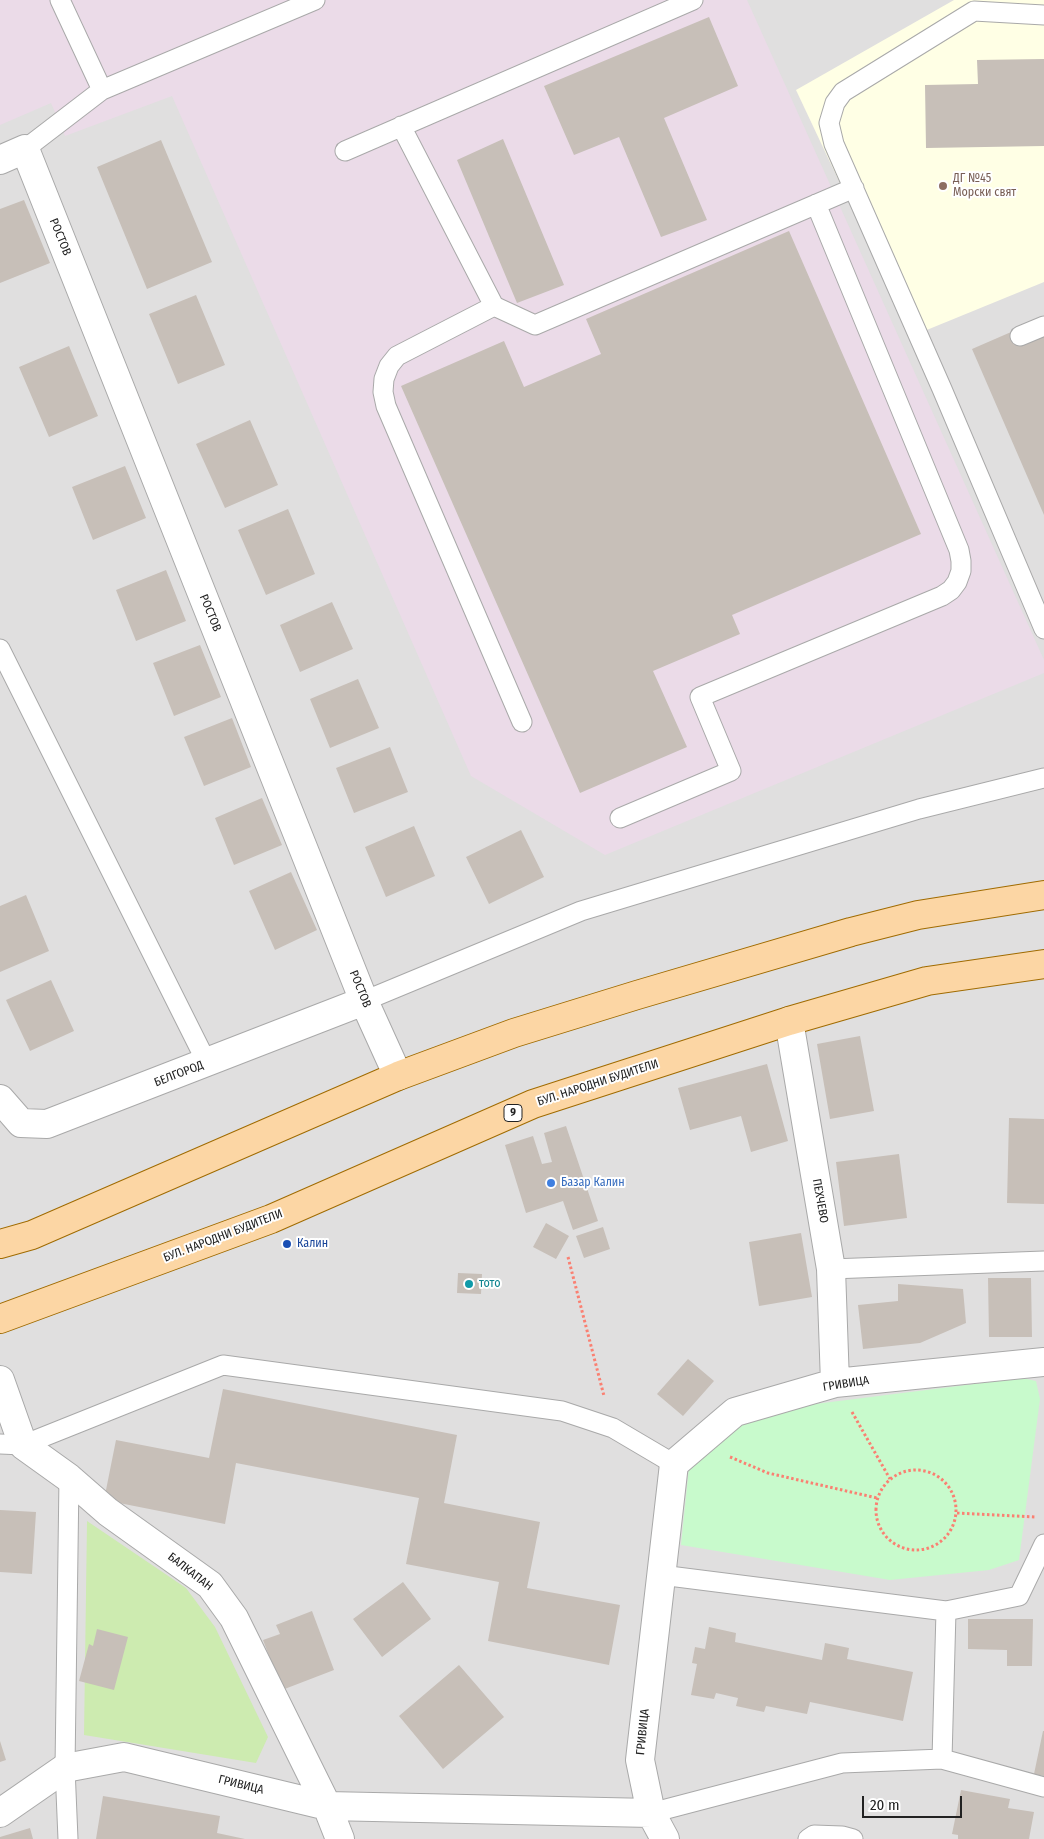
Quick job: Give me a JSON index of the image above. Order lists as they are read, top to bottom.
{
  "streets": {
    "main road": ["БУЛ. НАРОДНИ БУДИТЕЛИ", "9"],
    "street": [
      "РОСТОВ",
      "БЕЛГОРОД",
      "ПЕХЧЕВО",
      "ГРИВИЦА",
      "БАЛКАПАН"
    ]
  },
  "crossings": [
    ["РОСТОВ", "БЕЛГОРОД"],
    ["БУЛ. НАРОДНИ БУДИТЕЛИ", "ПЕХЧЕВО"],
    ["ПЕХЧЕВО", "ГРИВИЦА"],
    ["ГРИВИЦА", "БАЛКАПАН"]
  ],
  "places": [
    "ДГ №45 Морски свят",
    "Базар Калин",
    "Калин",
    "тото"
  ],
  "scale_bar": "20 m"
}
